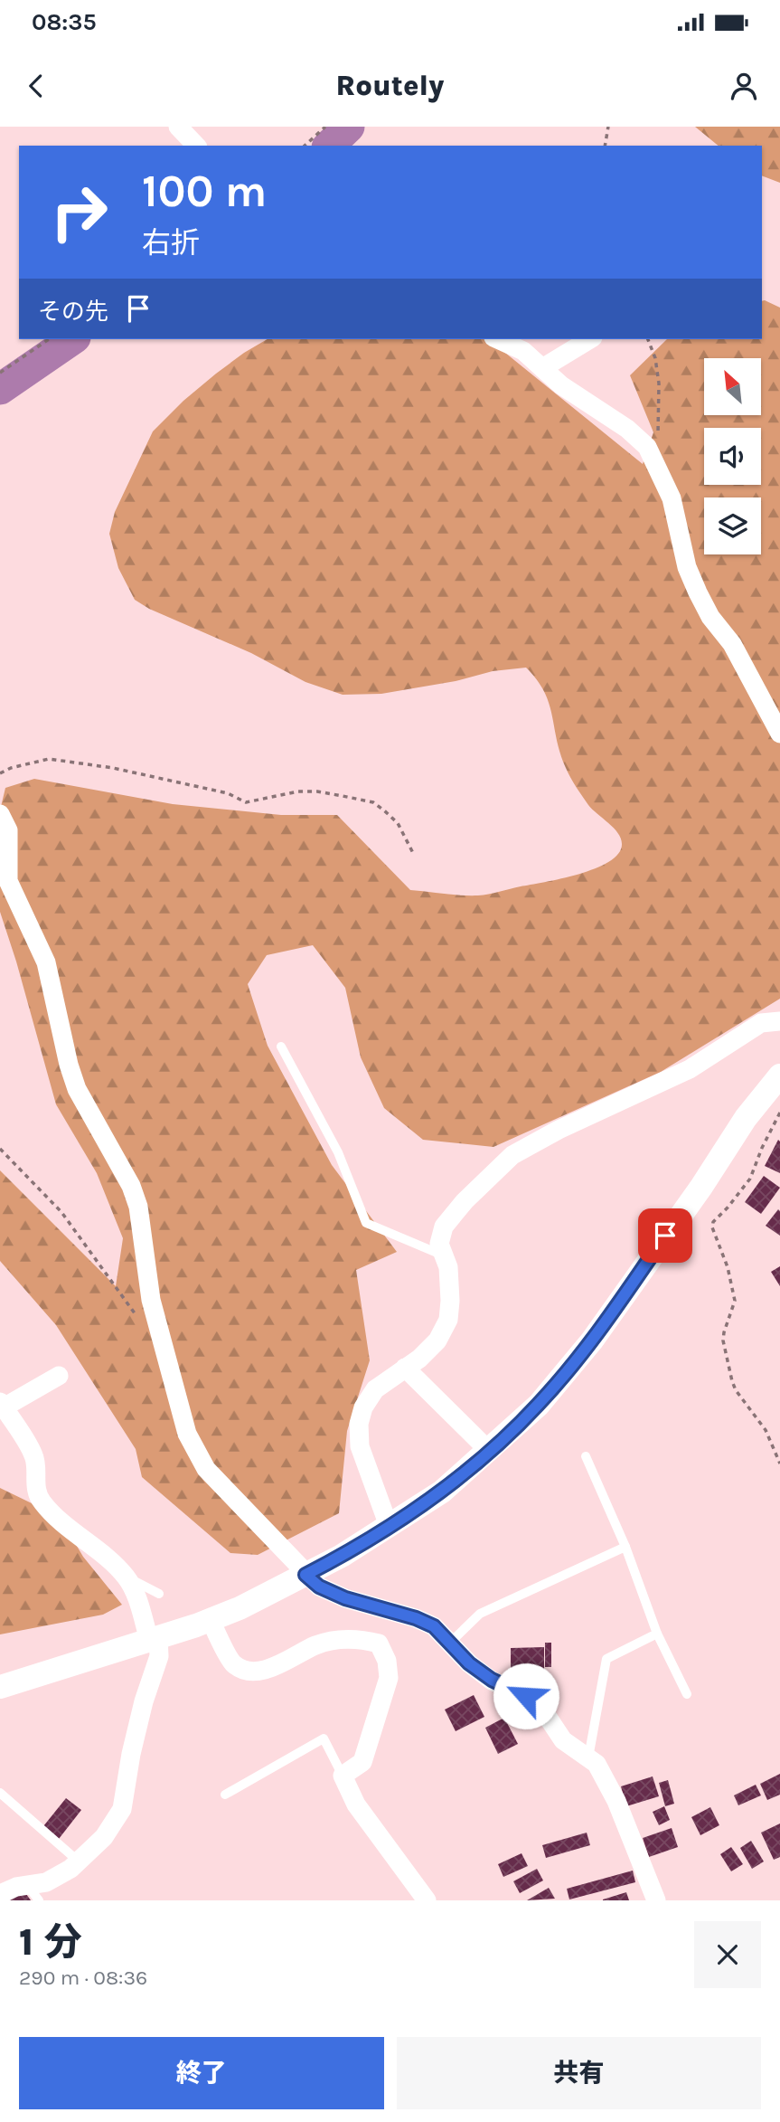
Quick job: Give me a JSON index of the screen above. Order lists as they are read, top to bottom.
{
  "north": "top left",
  "page": {
    "status": "08:35",
    "header": "Routely",
    "turn": ["100 m", "右折"],
    "then": "その先",
    "heading": ["1 分", "290 m · 08:36"],
    "buttons": ["終了", "共有"]
  }
}
